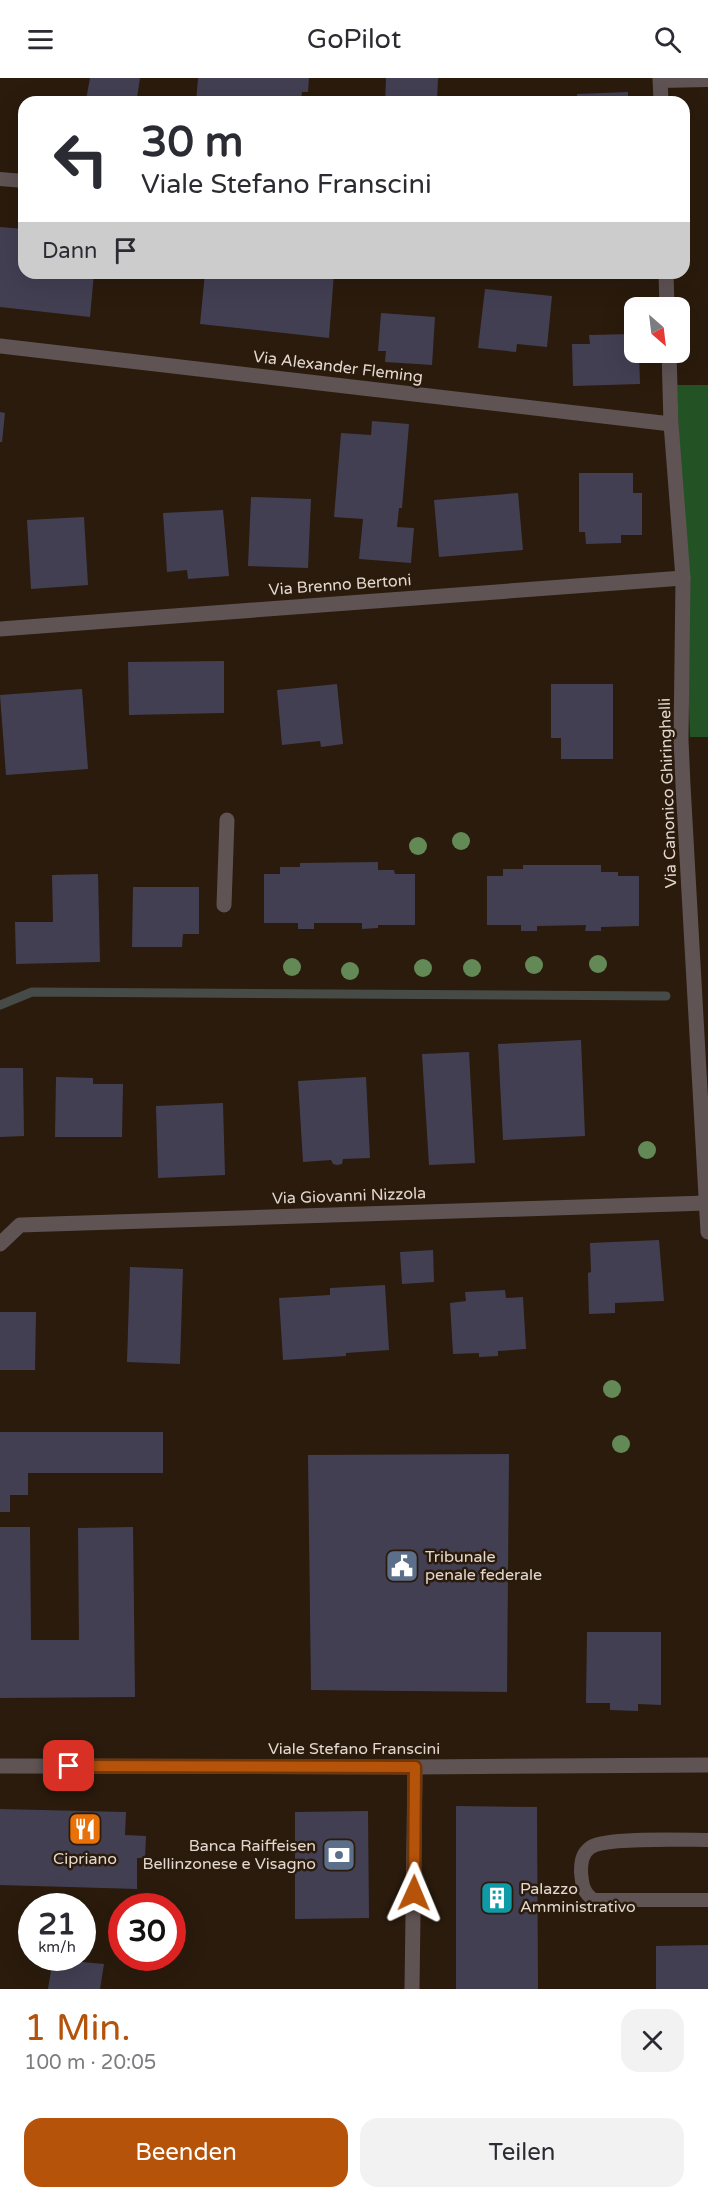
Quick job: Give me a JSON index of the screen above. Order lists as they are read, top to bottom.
{
  "streets": {
    "street": [
      "Via Alexander Fleming",
      "Via Brenno Bertoni",
      "Via Canonico Ghiringhelli",
      "Via Giovanni Nizzola",
      "Viale Stefano Franscini"
    ]
  },
  "crossings": [
    ["Via Alexander Fleming", "Via Canonico Ghiringhelli"],
    ["Via Brenno Bertoni", "Via Canonico Ghiringhelli"],
    ["Via Canonico Ghiringhelli", "Via Giovanni Nizzola"]
  ],
  "places": {
    "public building": ["Tribunale penale federale"],
    "restaurant": ["Cipriano"],
    "bank": ["Banca Raiffeisen Bellinzonese e Visagno"],
    "building": ["Palazzo Amministrativo"]
  },
  "north": "bottom right",
  "page": {
    "header": "GoPilot",
    "turn": ["30 m", "Viale Stefano Franscini"],
    "then": "Dann",
    "speed": "21 km/h",
    "limit": "30",
    "heading": ["1 Min.", "100 m · 20:05"],
    "buttons": ["Beenden", "Teilen"]
  }
}
